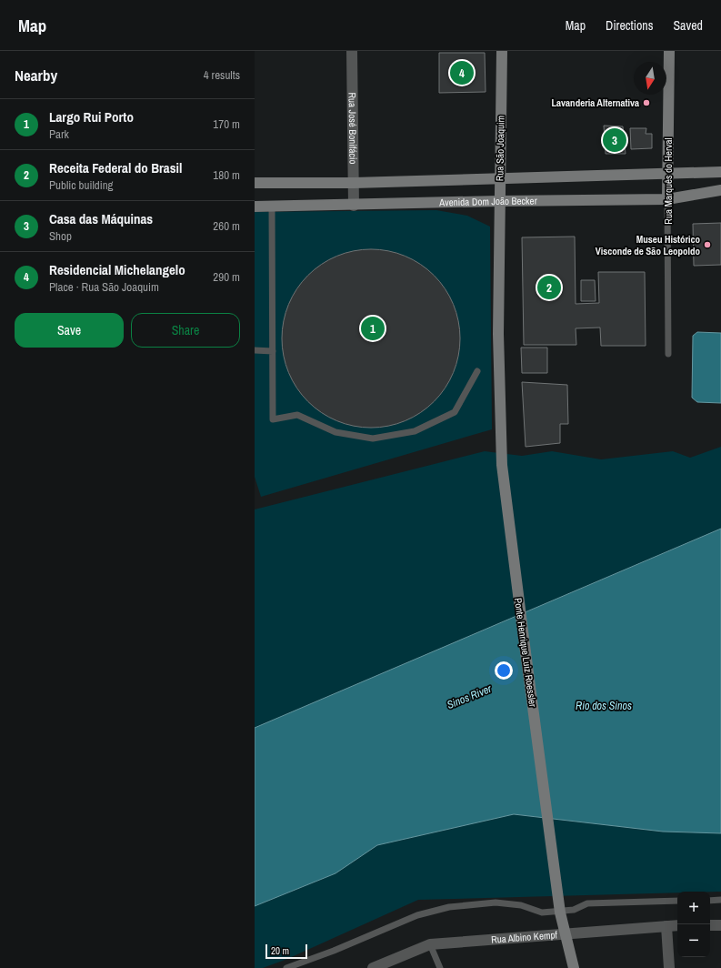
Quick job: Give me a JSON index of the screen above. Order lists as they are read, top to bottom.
{
  "streets": {
    "street": [
      "Rua José Bonifácio",
      "Rua São Joaquim",
      "Rua Marquês do Herval",
      "Avenida Dom João Becker",
      "Ponte Henrique Luiz Roessler",
      "Rua Albino Kempf"
    ]
  },
  "crossings": [
    ["Rua José Bonifácio", "Avenida Dom João Becker"],
    ["Rua São Joaquim", "Avenida Dom João Becker"],
    ["Rua São Joaquim", "Ponte Henrique Luiz Roessler"],
    ["Rua Marquês do Herval", "Avenida Dom João Becker"]
  ],
  "water": ["Sinos River", "Rio dos Sinos"],
  "places": ["Lavanderia Alternativa", "Museu Histórico Visconde de São Leopoldo"],
  "scale_bar": "20 m",
  "north": "bottom",
  "page": {
    "header": "Map",
    "nav": ["Map", "Directions", "Saved"],
    "heading": ["Nearby", "4 results"],
    "pins": [
      "4",
      "3",
      "2",
      "1"
    ],
    "list": [
      {
        "mark": "1",
        "name": "Largo Rui Porto",
        "note": "Park",
        "value": "170 m"
      },
      {
        "mark": "2",
        "name": "Receita Federal do Brasil",
        "note": "Public building",
        "value": "180 m"
      },
      {
        "mark": "3",
        "name": "Casa das Máquinas",
        "note": "Shop",
        "value": "260 m"
      },
      {
        "mark": "4",
        "name": "Residencial Michelangelo",
        "note": "Place · Rua São Joaquim",
        "value": "290 m"
      }
    ],
    "buttons": ["Save", "Share"],
    "map_buttons": ["+", "−"],
    "scale": "20 m"
  }
}
